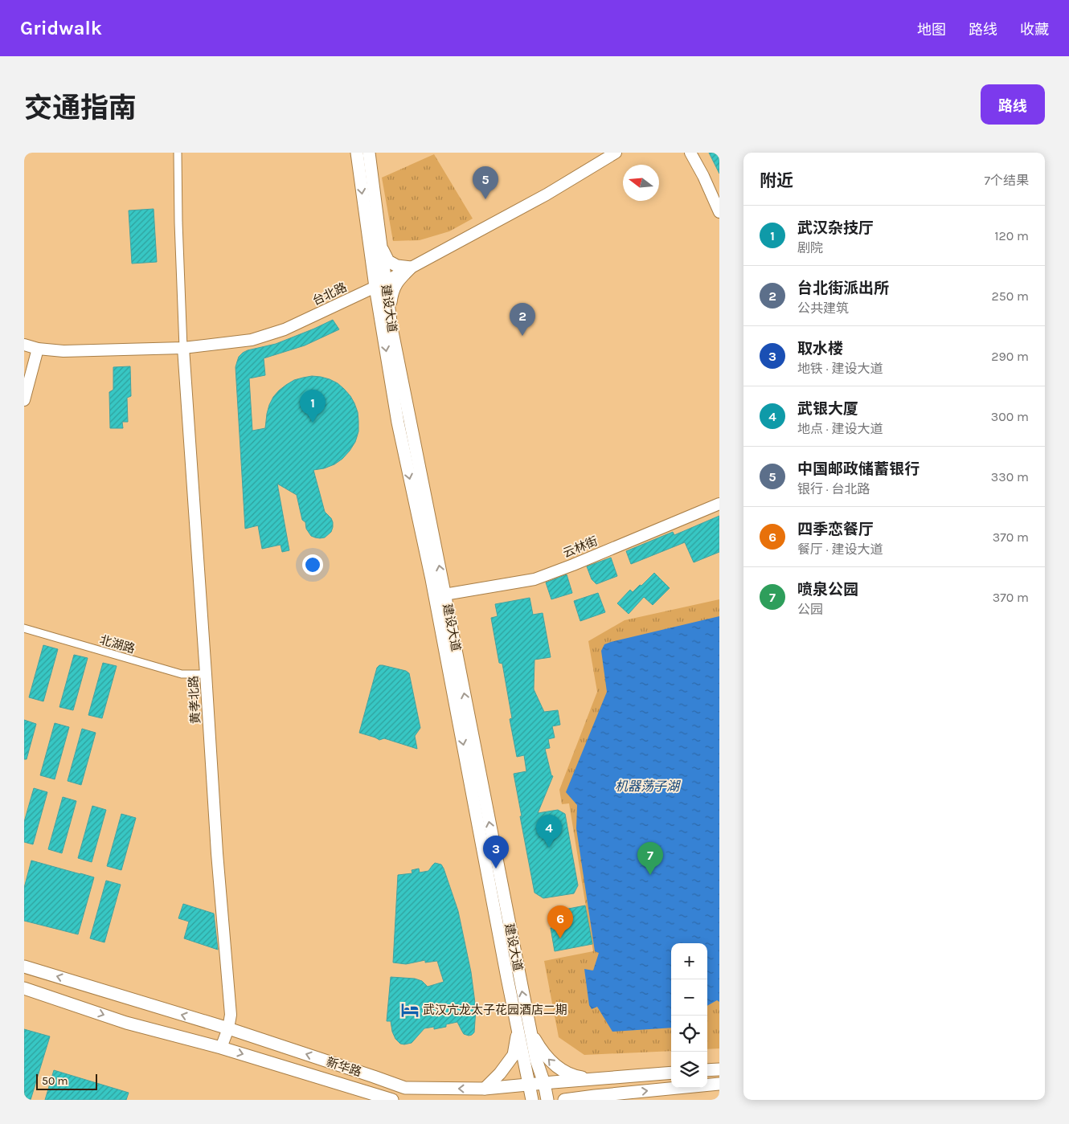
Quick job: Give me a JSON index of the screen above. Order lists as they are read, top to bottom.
{
  "streets": {
    "main road": ["建设大道", "新华路"],
    "street": [
      "台北路",
      "云林街",
      "北湖路",
      "黄孝北路"
    ]
  },
  "crossings": [
    ["台北路", "建设大道"],
    ["台北路", "黄孝北路"],
    ["建设大道", "云林街"],
    ["建设大道", "新华路"],
    ["北湖路", "黄孝北路"],
    ["黄孝北路", "新华路"]
  ],
  "water": ["机器荡子湖"],
  "places": {
    "hotel": ["武汉亢龙太子花园酒店二期"]
  },
  "scale_bar": "50 m",
  "north": "left",
  "page": {
    "header": "Gridwalk",
    "nav": ["地图", "路线", "收藏"],
    "title": "交通指南",
    "buttons": "路线",
    "heading": ["附近", "7个结果"],
    "pins": [
      "5",
      "2",
      "1",
      "4",
      "3",
      "7",
      "6"
    ],
    "list": [
      {
        "mark": "1",
        "name": "武汉杂技厅",
        "note": "剧院",
        "value": "120 m"
      },
      {
        "mark": "2",
        "name": "台北街派出所",
        "note": "公共建筑",
        "value": "250 m"
      },
      {
        "mark": "3",
        "name": "取水楼",
        "note": "地铁 · 建设大道",
        "value": "290 m"
      },
      {
        "mark": "4",
        "name": "武银大厦",
        "note": "地点 · 建设大道",
        "value": "300 m"
      },
      {
        "mark": "5",
        "name": "中国邮政储蓄银行",
        "note": "银行 · 台北路",
        "value": "330 m"
      },
      {
        "mark": "6",
        "name": "四季恋餐厅",
        "note": "餐厅 · 建设大道",
        "value": "370 m"
      },
      {
        "mark": "7",
        "name": "喷泉公园",
        "note": "公园",
        "value": "370 m"
      }
    ],
    "map_buttons": ["+", "−"],
    "scale": "50 m"
  }
}
